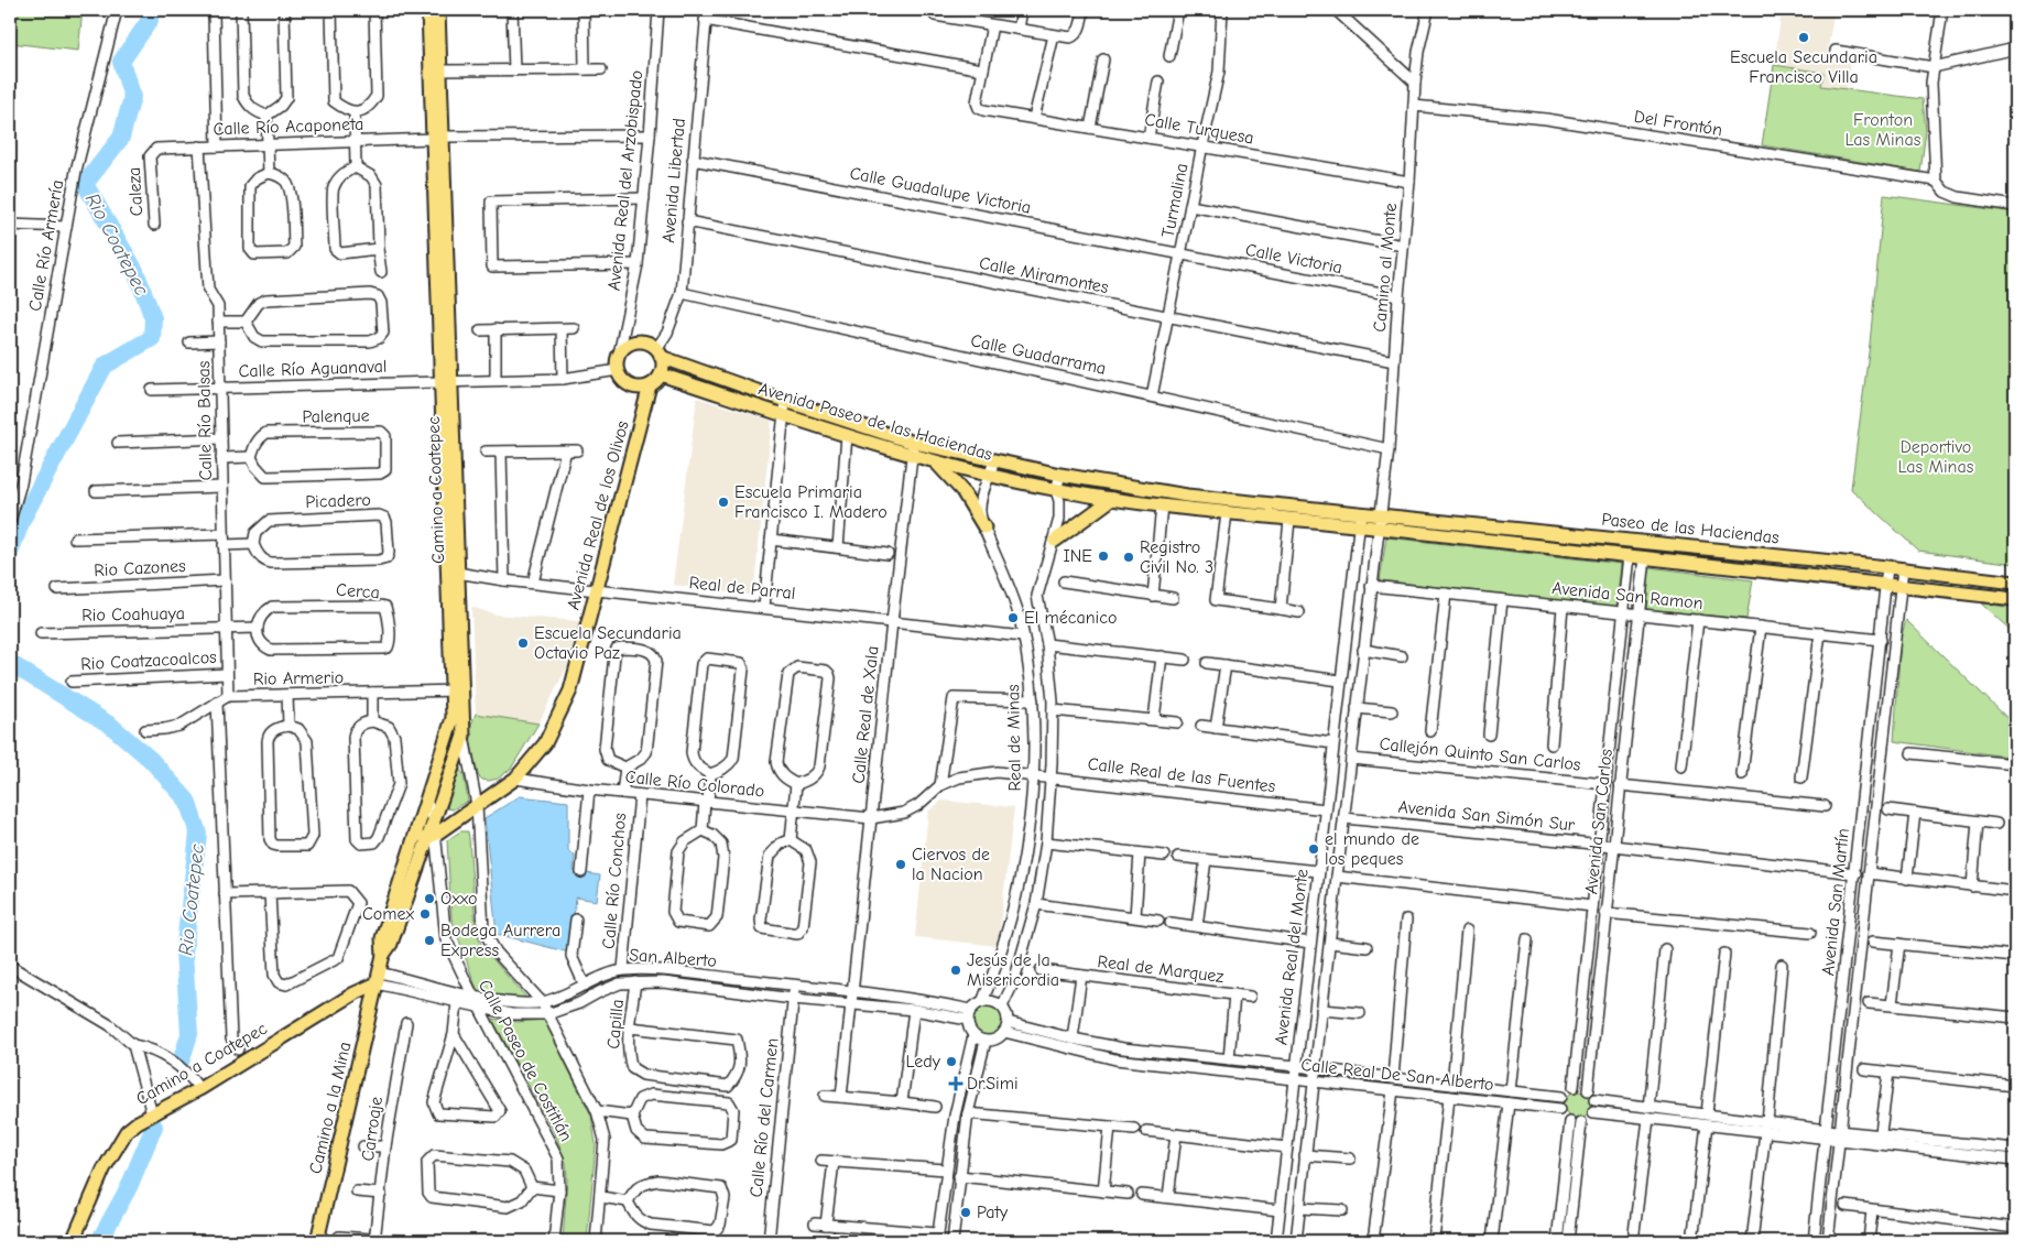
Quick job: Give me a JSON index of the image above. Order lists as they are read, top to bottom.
{
  "streets": {
    "main road": [
      "Avenida Paseo de las Haciendas",
      "Camino a Coatepec",
      "Avenida Real de los Olivos",
      "Paseo de las Haciendas",
      "Camino a la Mina"
    ],
    "street": [
      "Del Frontón",
      "Calle Río Acaponeta",
      "Calle Turquesa",
      "Avenida Real del Arzobispado",
      "Avenida Libertad",
      "Calle Guadalupe Victoria",
      "Caleza",
      "Turmalina",
      "Calle Río Armería",
      "Calle Victoria",
      "Camino al Monte",
      "Calle Miramontes",
      "Calle Guadarrama",
      "Calle Río Aguanaval",
      "Palenque",
      "Calle Río Balsas",
      "Picadero",
      "Rio Cazones",
      "Real de Parral",
      "Cerca",
      "Avenida San Ramon",
      "Rio Coahuaya",
      "Rio Coatzacoalcos",
      "Rio Armerio",
      "Calle Real de Xala",
      "Real de Minas",
      "Callejón Quinto San Carlos",
      "Calle Real de las Fuentes",
      "Calle Río Colorado",
      "Avenida San Simón Sur",
      "Avenida San Carlos",
      "Calle Río Conchos",
      "Avenida San Martín",
      "Avenida Real del Monte",
      "San Alberto",
      "Real de Marquez",
      "Capilla",
      "Calle Paseo de Costitlán",
      "Calle Real De San Alberto",
      "Calle Río del Carmen",
      "Carroaje"
    ]
  },
  "crossings": [
    ["Del Frontón", "Camino al Monte"],
    ["Calle Río Acaponeta", "Avenida Real del Arzobispado"],
    ["Calle Río Acaponeta", "Caleza"],
    ["Calle Río Acaponeta", "Calle Río Balsas"],
    ["Calle Río Acaponeta", "Camino a Coatepec"],
    ["Calle Turquesa", "Turmalina"],
    ["Calle Turquesa", "Camino al Monte"],
    ["Avenida Real del Arzobispado", "Avenida Libertad"],
    ["Avenida Real del Arzobispado", "Calle Río Aguanaval"],
    ["Avenida Real del Arzobispado", "Avenida Paseo de las Haciendas"],
    ["Avenida Real del Arzobispado", "Avenida Real de los Olivos"],
    ["Avenida Libertad", "Calle Guadalupe Victoria"],
    ["Avenida Libertad", "Calle Miramontes"],
    ["Avenida Libertad", "Calle Guadarrama"],
    ["Avenida Libertad", "Calle Río Aguanaval"],
    ["Avenida Libertad", "Avenida Paseo de las Haciendas"],
    ["Avenida Libertad", "Avenida Real de los Olivos"],
    ["Calle Guadalupe Victoria", "Turmalina"],
    ["Calle Guadalupe Victoria", "Calle Victoria"],
    ["Turmalina", "Calle Victoria"],
    ["Turmalina", "Calle Miramontes"],
    ["Turmalina", "Calle Guadarrama"],
    ["Calle Victoria", "Camino al Monte"],
    ["Camino al Monte", "Calle Miramontes"],
    ["Camino al Monte", "Calle Guadarrama"],
    ["Camino al Monte", "Avenida Paseo de las Haciendas"],
    ["Camino al Monte", "Paseo de las Haciendas"],
    ["Camino al Monte", "Avenida Real del Monte"],
    ["Calle Río Aguanaval", "Calle Río Balsas"],
    ["Calle Río Aguanaval", "Avenida Paseo de las Haciendas"],
    ["Calle Río Aguanaval", "Camino a Coatepec"],
    ["Calle Río Aguanaval", "Avenida Real de los Olivos"],
    ["Calle Río Balsas", "Rio Cazones"],
    ["Calle Río Balsas", "Rio Coahuaya"],
    ["Calle Río Balsas", "Rio Coatzacoalcos"],
    ["Calle Río Balsas", "Rio Armerio"],
    ["Avenida Paseo de las Haciendas", "Avenida Real de los Olivos"],
    ["Avenida Paseo de las Haciendas", "Paseo de las Haciendas"],
    ["Avenida Paseo de las Haciendas", "Calle Real de Xala"],
    ["Avenida Paseo de las Haciendas", "Real de Minas"],
    ["Avenida Paseo de las Haciendas", "Avenida Real del Monte"],
    ["Camino a Coatepec", "Avenida Real de los Olivos"],
    ["Camino a Coatepec", "Real de Parral"],
    ["Camino a Coatepec", "Rio Armerio"],
    ["Camino a Coatepec", "San Alberto"],
    ["Camino a Coatepec", "Calle Paseo de Costitlán"],
    ["Camino a Coatepec", "Camino a la Mina"],
    ["Avenida Real de los Olivos", "Real de Parral"],
    ["Avenida Real de los Olivos", "Calle Río Colorado"],
    ["Avenida Real de los Olivos", "Calle Paseo de Costitlán"],
    ["Paseo de las Haciendas", "Avenida San Carlos"],
    ["Paseo de las Haciendas", "Avenida San Martín"],
    ["Paseo de las Haciendas", "Avenida Real del Monte"],
    ["Real de Parral", "Calle Real de Xala"],
    ["Real de Parral", "Real de Minas"],
    ["Avenida San Ramon", "Avenida San Carlos"],
    ["Avenida San Ramon", "Avenida San Martín"],
    ["Avenida San Ramon", "Avenida Real del Monte"],
    ["Calle Real de Xala", "Calle Río Colorado"],
    ["Calle Real de Xala", "San Alberto"],
    ["Real de Minas", "Calle Real de las Fuentes"],
    ["Real de Minas", "San Alberto"],
    ["Real de Minas", "Calle Real De San Alberto"],
    ["Callejón Quinto San Carlos", "Avenida San Carlos"],
    ["Callejón Quinto San Carlos", "Avenida Real del Monte"],
    ["Calle Real de las Fuentes", "Calle Río Colorado"],
    ["Calle Real de las Fuentes", "Avenida Real del Monte"],
    ["Calle Río Colorado", "Calle Río Conchos"],
    ["Avenida San Simón Sur", "Avenida San Carlos"],
    ["Avenida San Simón Sur", "Avenida San Martín"],
    ["Avenida San Simón Sur", "Avenida Real del Monte"],
    ["Avenida San Carlos", "Calle Real De San Alberto"],
    ["Calle Río Conchos", "San Alberto"],
    ["Avenida Real del Monte", "Calle Real De San Alberto"],
    ["San Alberto", "Capilla"],
    ["San Alberto", "Calle Paseo de Costitlán"],
    ["San Alberto", "Calle Real De San Alberto"],
    ["San Alberto", "Camino a la Mina"],
    ["San Alberto", "Calle Río del Carmen"],
    ["Real de Marquez", "Calle Real De San Alberto"]
  ],
  "water": ["Rio Coatepec"],
  "parks": ["Fronton Las Minas", "Deportivo Las Minas"],
  "places": {
    "other": [
      "Escuela Secundaria Francisco Villa",
      "Escuela Primaria Francisco I. Madero",
      "INE",
      "Registro Civil No. 3",
      "El mécanico",
      "Escuela Secundaria Octavio Paz",
      "el mundo de los peques",
      "Ciervos de la Nacion",
      "Oxxo",
      "Comex",
      "Bodega Aurrera Express",
      "Jesús de la Misericordia",
      "Ledy",
      "Paty"
    ],
    "health": ["Dr.Simi"]
  }
}
